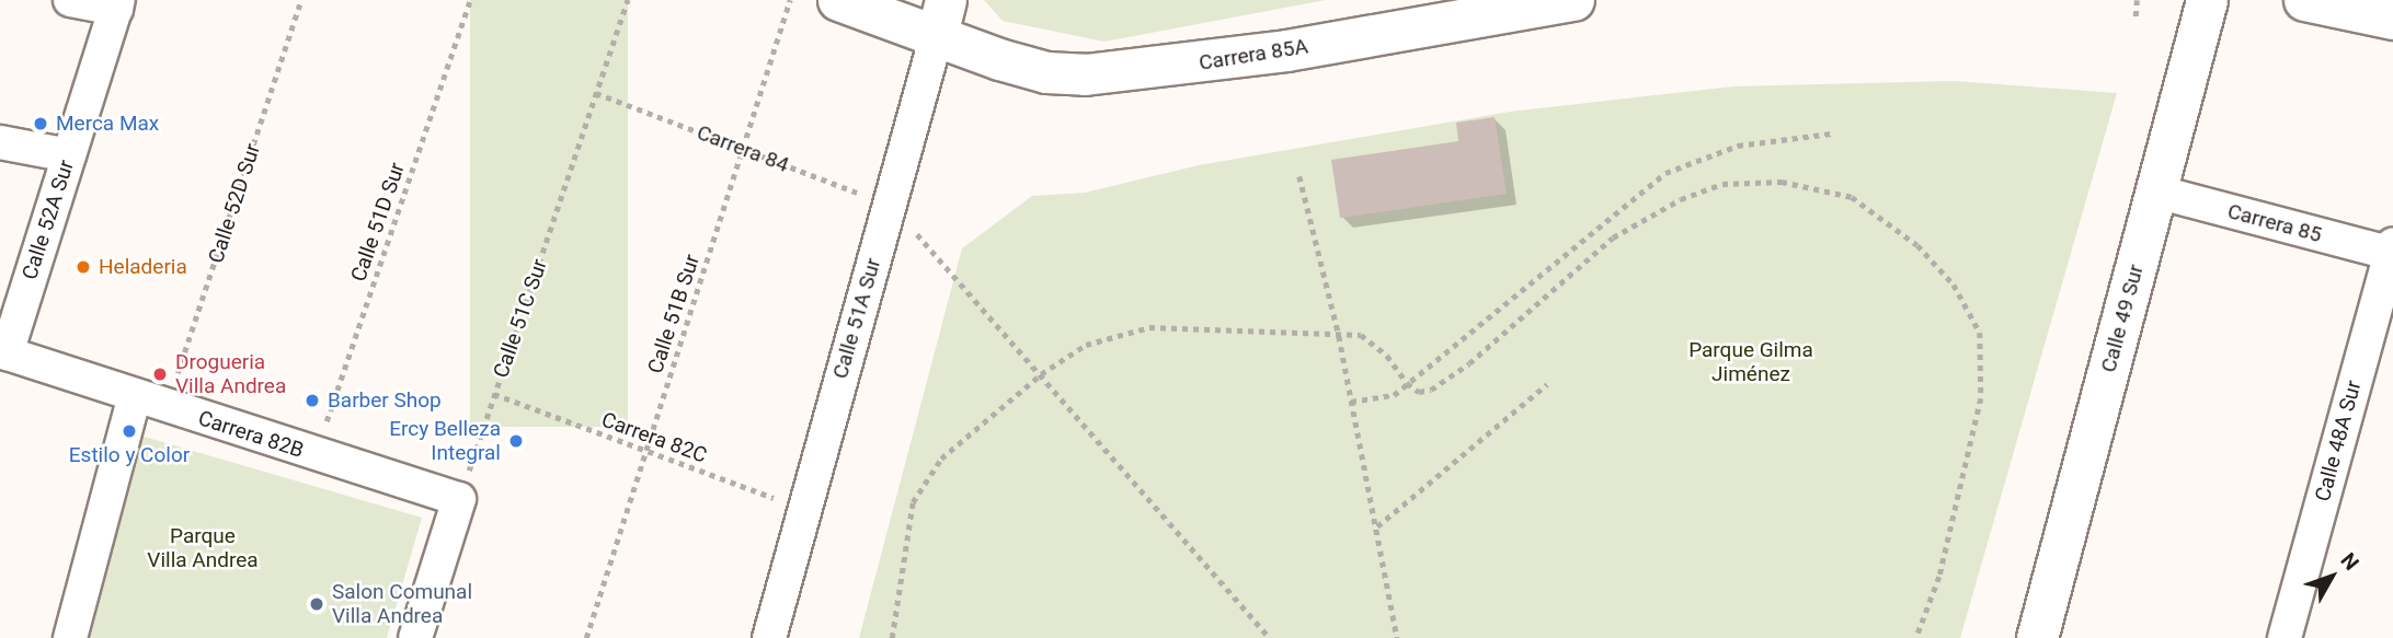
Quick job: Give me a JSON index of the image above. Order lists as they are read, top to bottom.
{
  "streets": {
    "street": [
      "Carrera 85A",
      "Calle 52A Sur",
      "Carrera 85",
      "Calle 51A Sur",
      "Calle 49 Sur",
      "Carrera 82B",
      "Calle 48A Sur"
    ],
    "path": [
      "Carrera 84",
      "Calle 52D Sur",
      "Calle 51D Sur",
      "Calle 51B Sur",
      "Calle 51C Sur",
      "Carrera 82C"
    ]
  },
  "crossings": [
    ["Carrera 85A", "Calle 51A Sur"],
    ["Carrera 84", "Calle 51B Sur"],
    ["Carrera 84", "Calle 51C Sur"],
    ["Carrera 84", "Calle 51A Sur"],
    ["Calle 52D Sur", "Carrera 82B"],
    ["Calle 52A Sur", "Carrera 82B"],
    ["Calle 51D Sur", "Carrera 82B"],
    ["Carrera 85", "Calle 49 Sur"],
    ["Carrera 85", "Calle 48A Sur"],
    ["Calle 51B Sur", "Carrera 82C"],
    ["Calle 51C Sur", "Carrera 82B"],
    ["Calle 51C Sur", "Carrera 82C"],
    ["Calle 51A Sur", "Carrera 82C"]
  ],
  "parks": ["Parque Gilma Jiménez", "Parque Villa Andrea"],
  "places": [
    "Merca Max",
    "Heladeria",
    "Drogueria Villa Andrea",
    "Barber Shop",
    "Estilo y Color",
    "Ercy Belleza Integral",
    "Salon Comunal Villa Andrea"
  ],
  "north": "top right"
}
